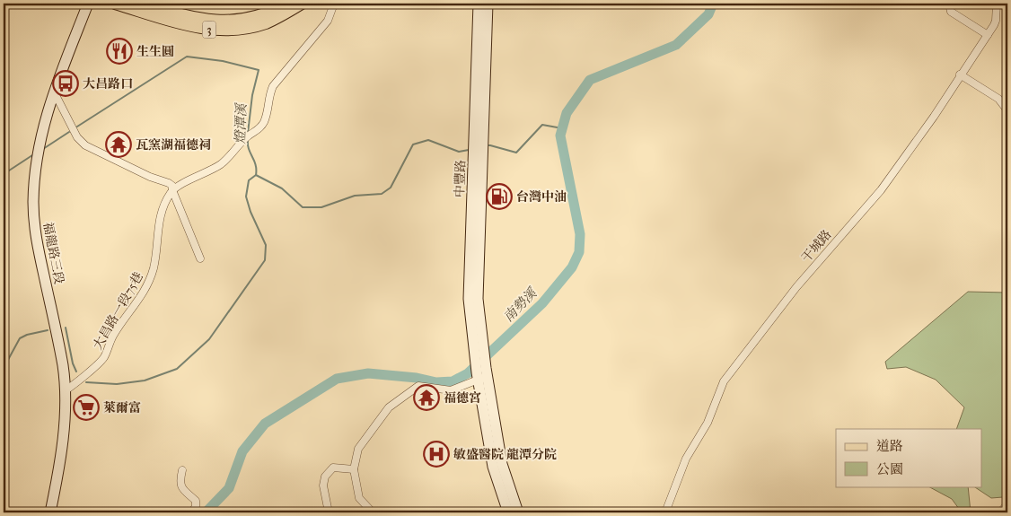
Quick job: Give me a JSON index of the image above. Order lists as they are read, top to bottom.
{
  "streets": {
    "main road": ["3", "中豐路", "福龍路三段"],
    "street": ["干城路", "大昌路一段75巷"]
  },
  "crossings": [
    ["福龍路三段", "大昌路一段75巷"]
  ],
  "water": ["燈潭溪", "南勢溪"],
  "places": {
    "restaurant": ["生生圓"],
    "bus stop": ["大昌路口"],
    "temple": ["瓦窯湖福德祠", "福德宮"],
    "fuel station": ["台灣中油"],
    "supermarket": ["萊爾富"],
    "hospital": ["敏盛醫院 龍潭分院"]
  },
  "legend": ["道路", "公園"]
}
